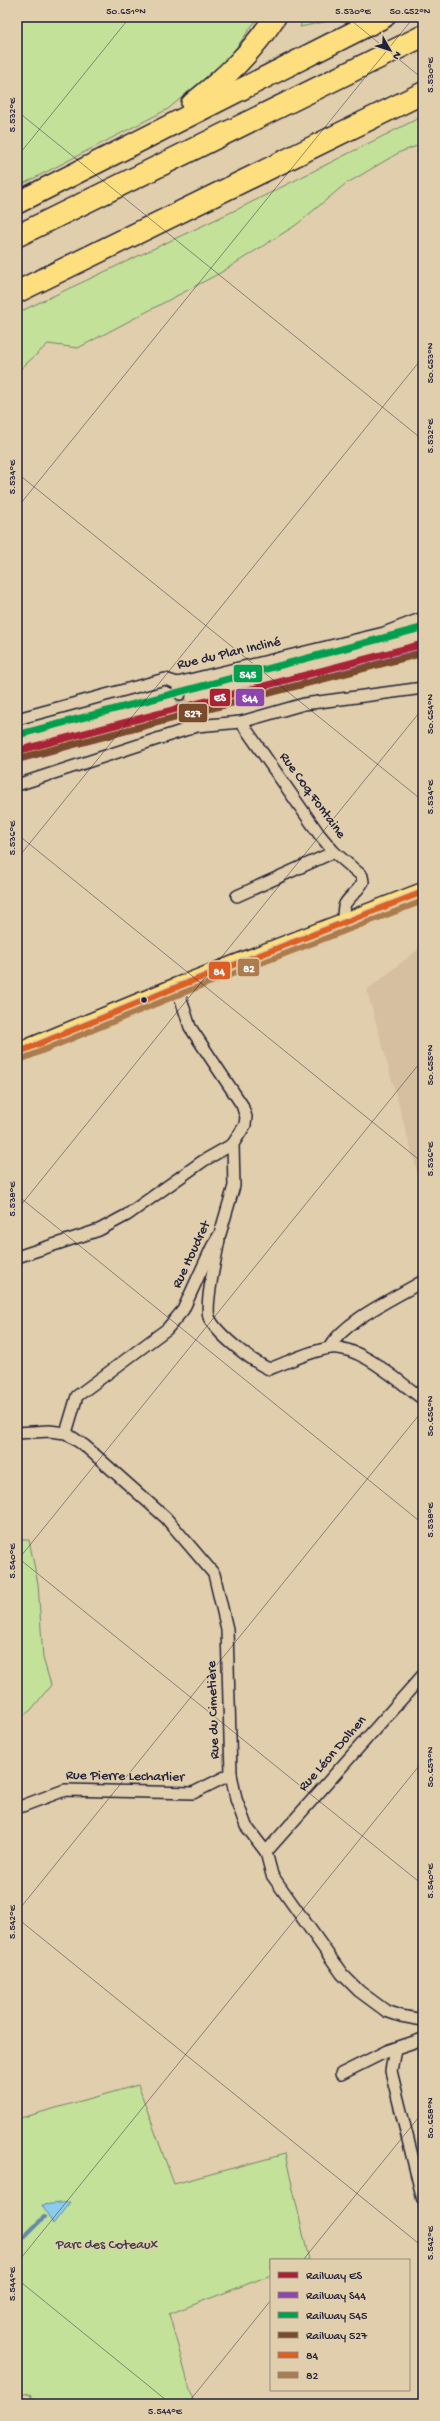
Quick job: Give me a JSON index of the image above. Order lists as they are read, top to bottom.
{
  "streets": {
    "street": [
      "Rue du Plan Incliné",
      "Rue Coq Fontaine",
      "Rue Houdret",
      "Rue du Cimetière",
      "Rue Léon Dolhen",
      "Rue Pierre Lecharlier"
    ]
  },
  "crossings": [
    ["Rue Houdret", "Rue du Cimetière"],
    ["Rue du Cimetière", "Rue Léon Dolhen"],
    ["Rue du Cimetière", "Rue Pierre Lecharlier"]
  ],
  "parks": ["Parc des Coteaux"],
  "lines": [
    "rail line 545",
    "rail line ES",
    "rail line S44",
    "rail line 527",
    "transit line 84",
    "transit line 82"
  ],
  "legend": [
    "Railway ES",
    "Railway S44",
    "Railway 545",
    "Railway 527",
    "84",
    "82"
  ],
  "north": "bottom right",
  "coordinates": [
    "50.651°N",
    "5.530°E",
    "50.652°N",
    "5.532°E",
    "50.653°N",
    "5.534°E",
    "50.654°N",
    "5.536°E",
    "50.655°N",
    "5.538°E",
    "50.656°N",
    "5.540°E",
    "50.657°N",
    "5.542°E",
    "50.658°N",
    "5.544°E"
  ]
}
